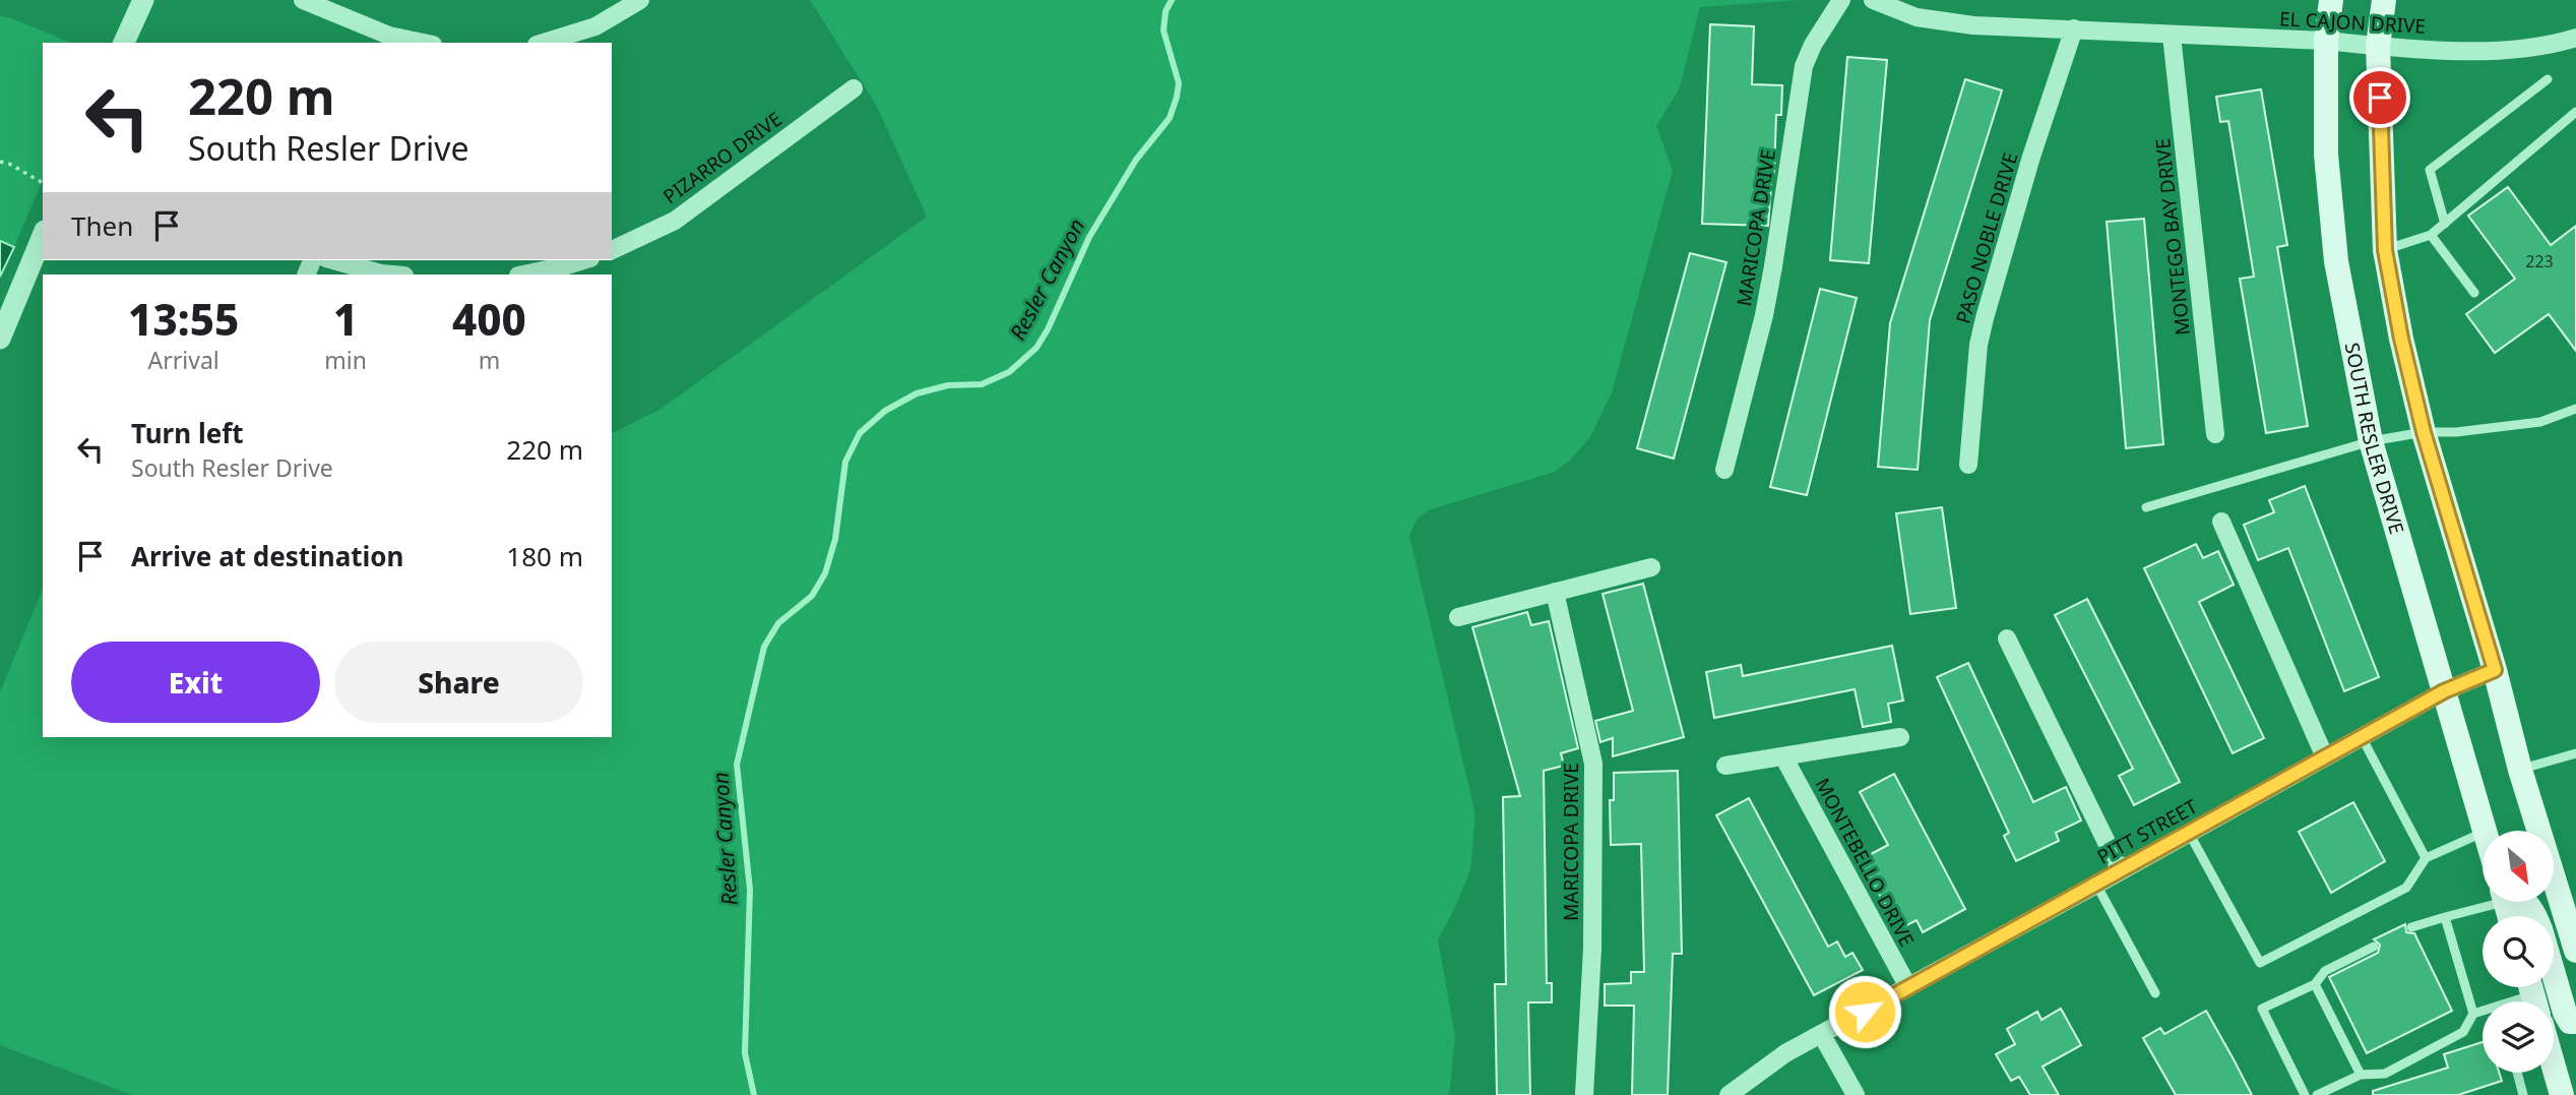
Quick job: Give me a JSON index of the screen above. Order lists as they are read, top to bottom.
{
  "streets": {
    "main road": ["SOUTH RESLER DRIVE"],
    "street": [
      "EL CAJON DRIVE",
      "PIZARRO DRIVE",
      "MARICOPA DRIVE",
      "MONTEGO BAY DRIVE",
      "PASO NOBLE DRIVE",
      "PITT STREET",
      "MONTEBELLO DRIVE"
    ]
  },
  "crossings": [
    ["EL CAJON DRIVE", "MONTEGO BAY DRIVE"],
    ["EL CAJON DRIVE", "PASO NOBLE DRIVE"],
    ["EL CAJON DRIVE", "SOUTH RESLER DRIVE"],
    ["SOUTH RESLER DRIVE", "PITT STREET"],
    ["PITT STREET", "MONTEBELLO DRIVE"]
  ],
  "water": ["Resler Canyon"],
  "house_numbers": ["223"],
  "north": "bottom right",
  "page": {
    "turn": ["220 m", "South Resler Drive"],
    "then": "Then",
    "eta": [
      "13:55",
      "Arrival",
      "1",
      "min",
      "400",
      "m"
    ],
    "list": [
      {
        "name": "Turn left",
        "note": "South Resler Drive",
        "value": "220 m"
      },
      {
        "name": "Arrive at destination",
        "value": "180 m"
      }
    ],
    "buttons": ["Exit", "Share"]
  }
}
